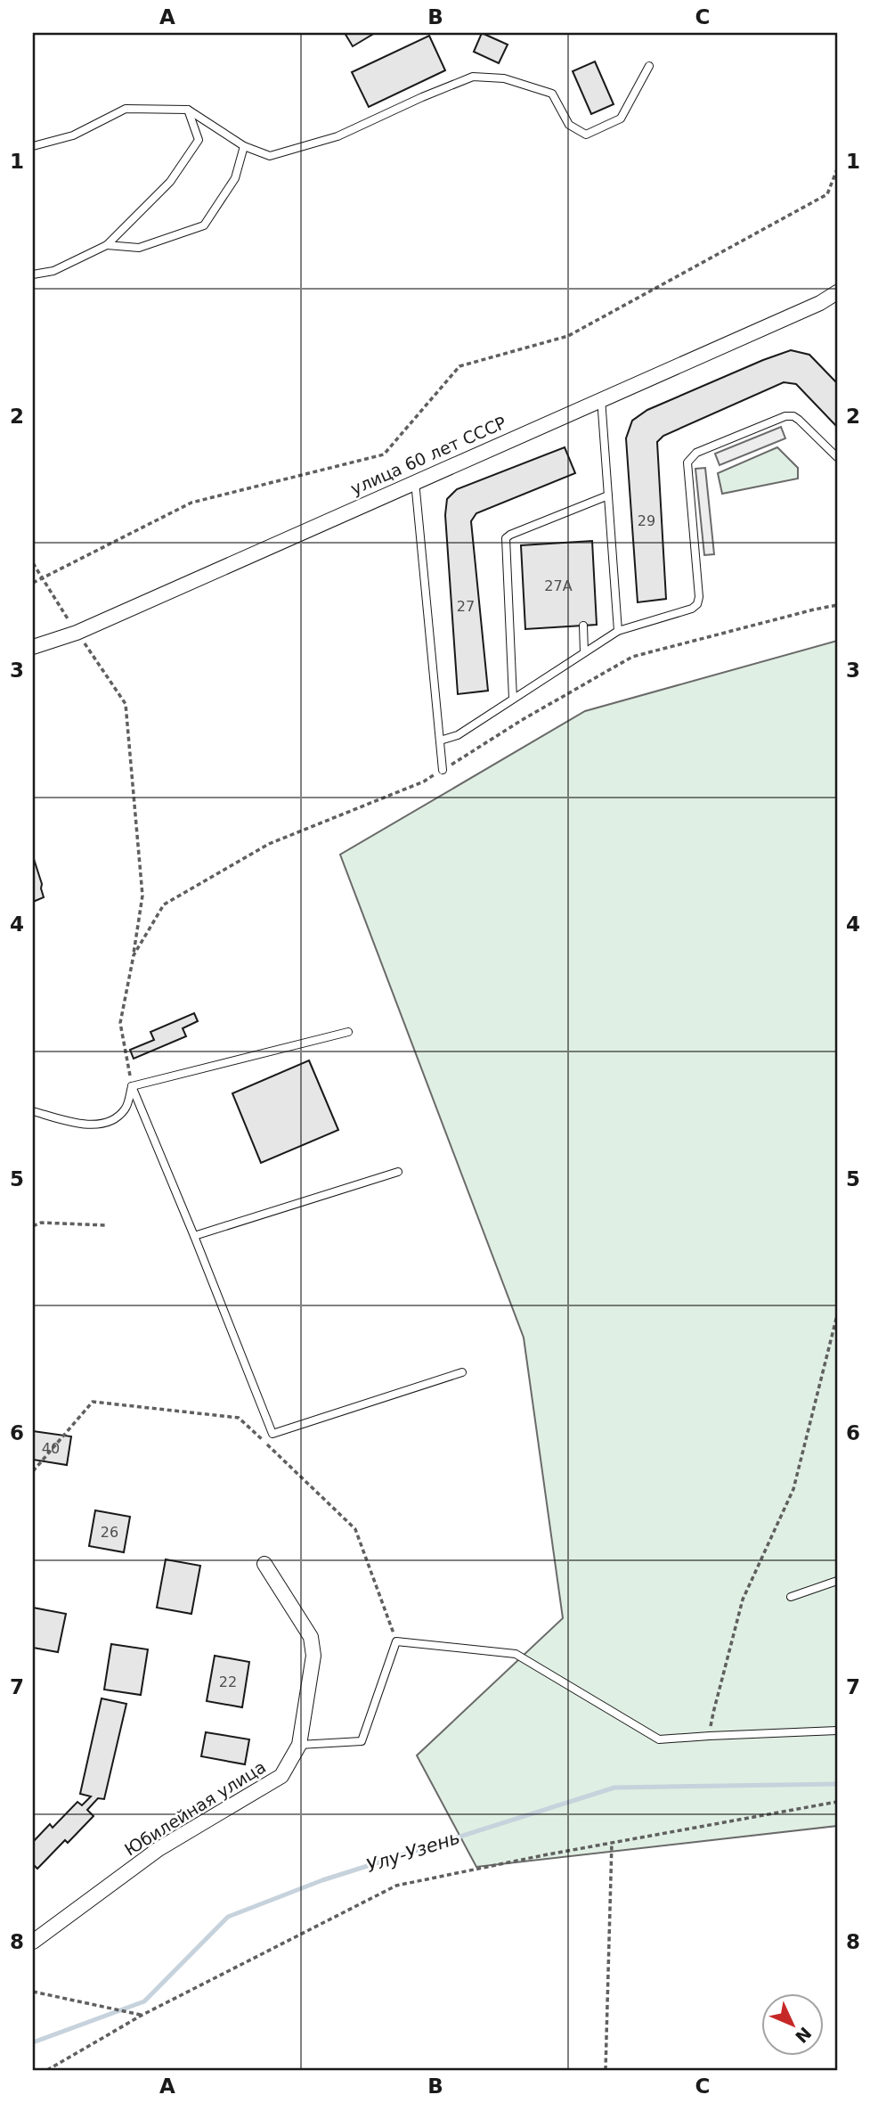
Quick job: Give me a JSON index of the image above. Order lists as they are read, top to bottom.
{
  "streets": {
    "street": ["улица 60 лет СССР", "Юбилейная улица"]
  },
  "water": ["Улу-Узень"],
  "house_numbers": [
    "29",
    "27А",
    "27",
    "40",
    "26",
    "22"
  ],
  "north": "bottom right",
  "grid": {
    "columns": ["A", "B", "C"],
    "rows": [
      "1",
      "2",
      "3",
      "4",
      "5",
      "6",
      "7",
      "8"
    ]
  }
}
